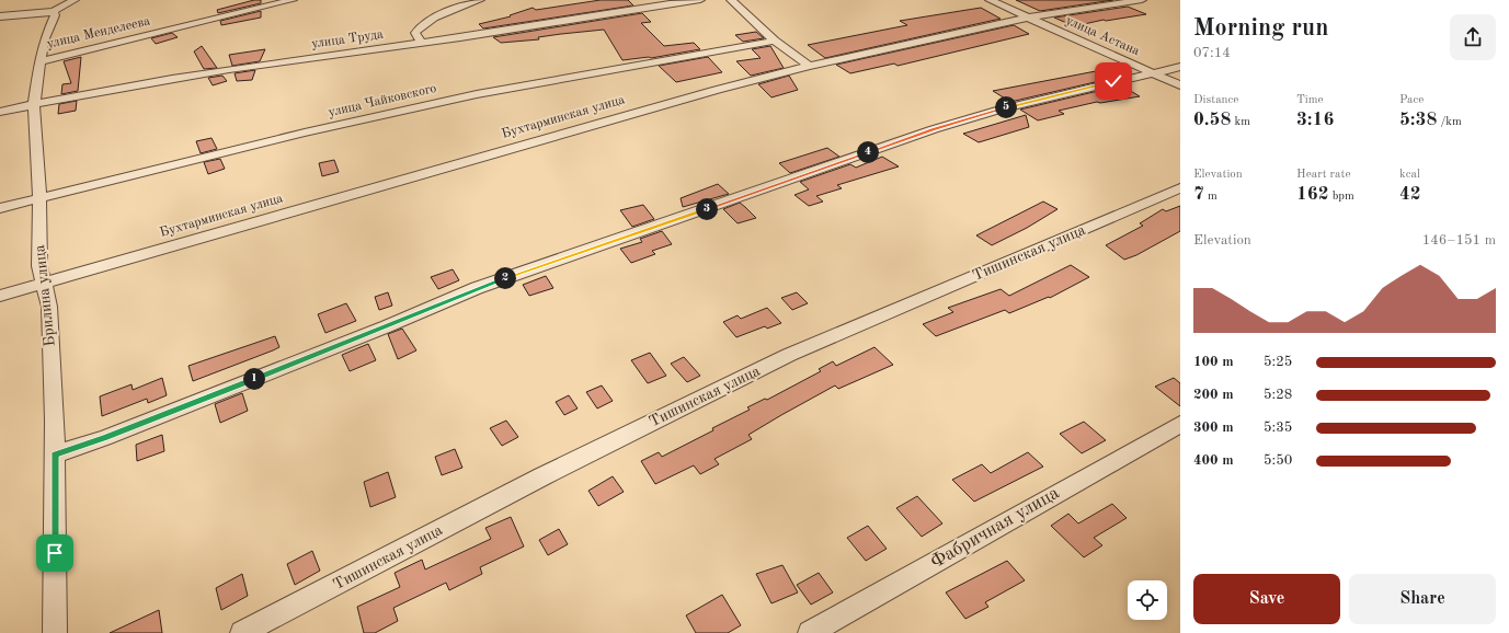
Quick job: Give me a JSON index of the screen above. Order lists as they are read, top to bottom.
{
  "streets": {
    "street": [
      "улица Менделеева",
      "улица Астана",
      "улица Труда",
      "улица Чайковского",
      "Бухтарминская улица",
      "Тишинская улица",
      "Брилина улица",
      "Фабричная улица"
    ]
  },
  "crossings": [
    ["улица Менделеева", "Брилина улица"],
    ["улица Астана", "Бухтарминская улица"],
    ["улица Труда", "Брилина улица"],
    ["улица Чайковского", "Брилина улица"],
    ["Бухтарминская улица", "Брилина улица"]
  ],
  "page": {
    "heading": ["Morning run", "07:14"],
    "stats": [
      ["Distance", "0.58 km"],
      ["Time", "3:16"],
      ["Pace", "5:38 /km"],
      ["Elevation", "7 m"],
      ["Heart rate", "162 bpm"],
      ["kcal", "42"]
    ],
    "pins": [
      "5",
      "4",
      "3",
      "2",
      "1"
    ],
    "chart": ["Elevation", "146–151 m"],
    "list": [
      {
        "name": "100 m",
        "note": "5:25"
      },
      {
        "name": "200 m",
        "note": "5:28"
      },
      {
        "name": "300 m",
        "note": "5:35"
      },
      {
        "name": "400 m",
        "note": "5:50"
      }
    ],
    "buttons": ["Save", "Share"]
  }
}
